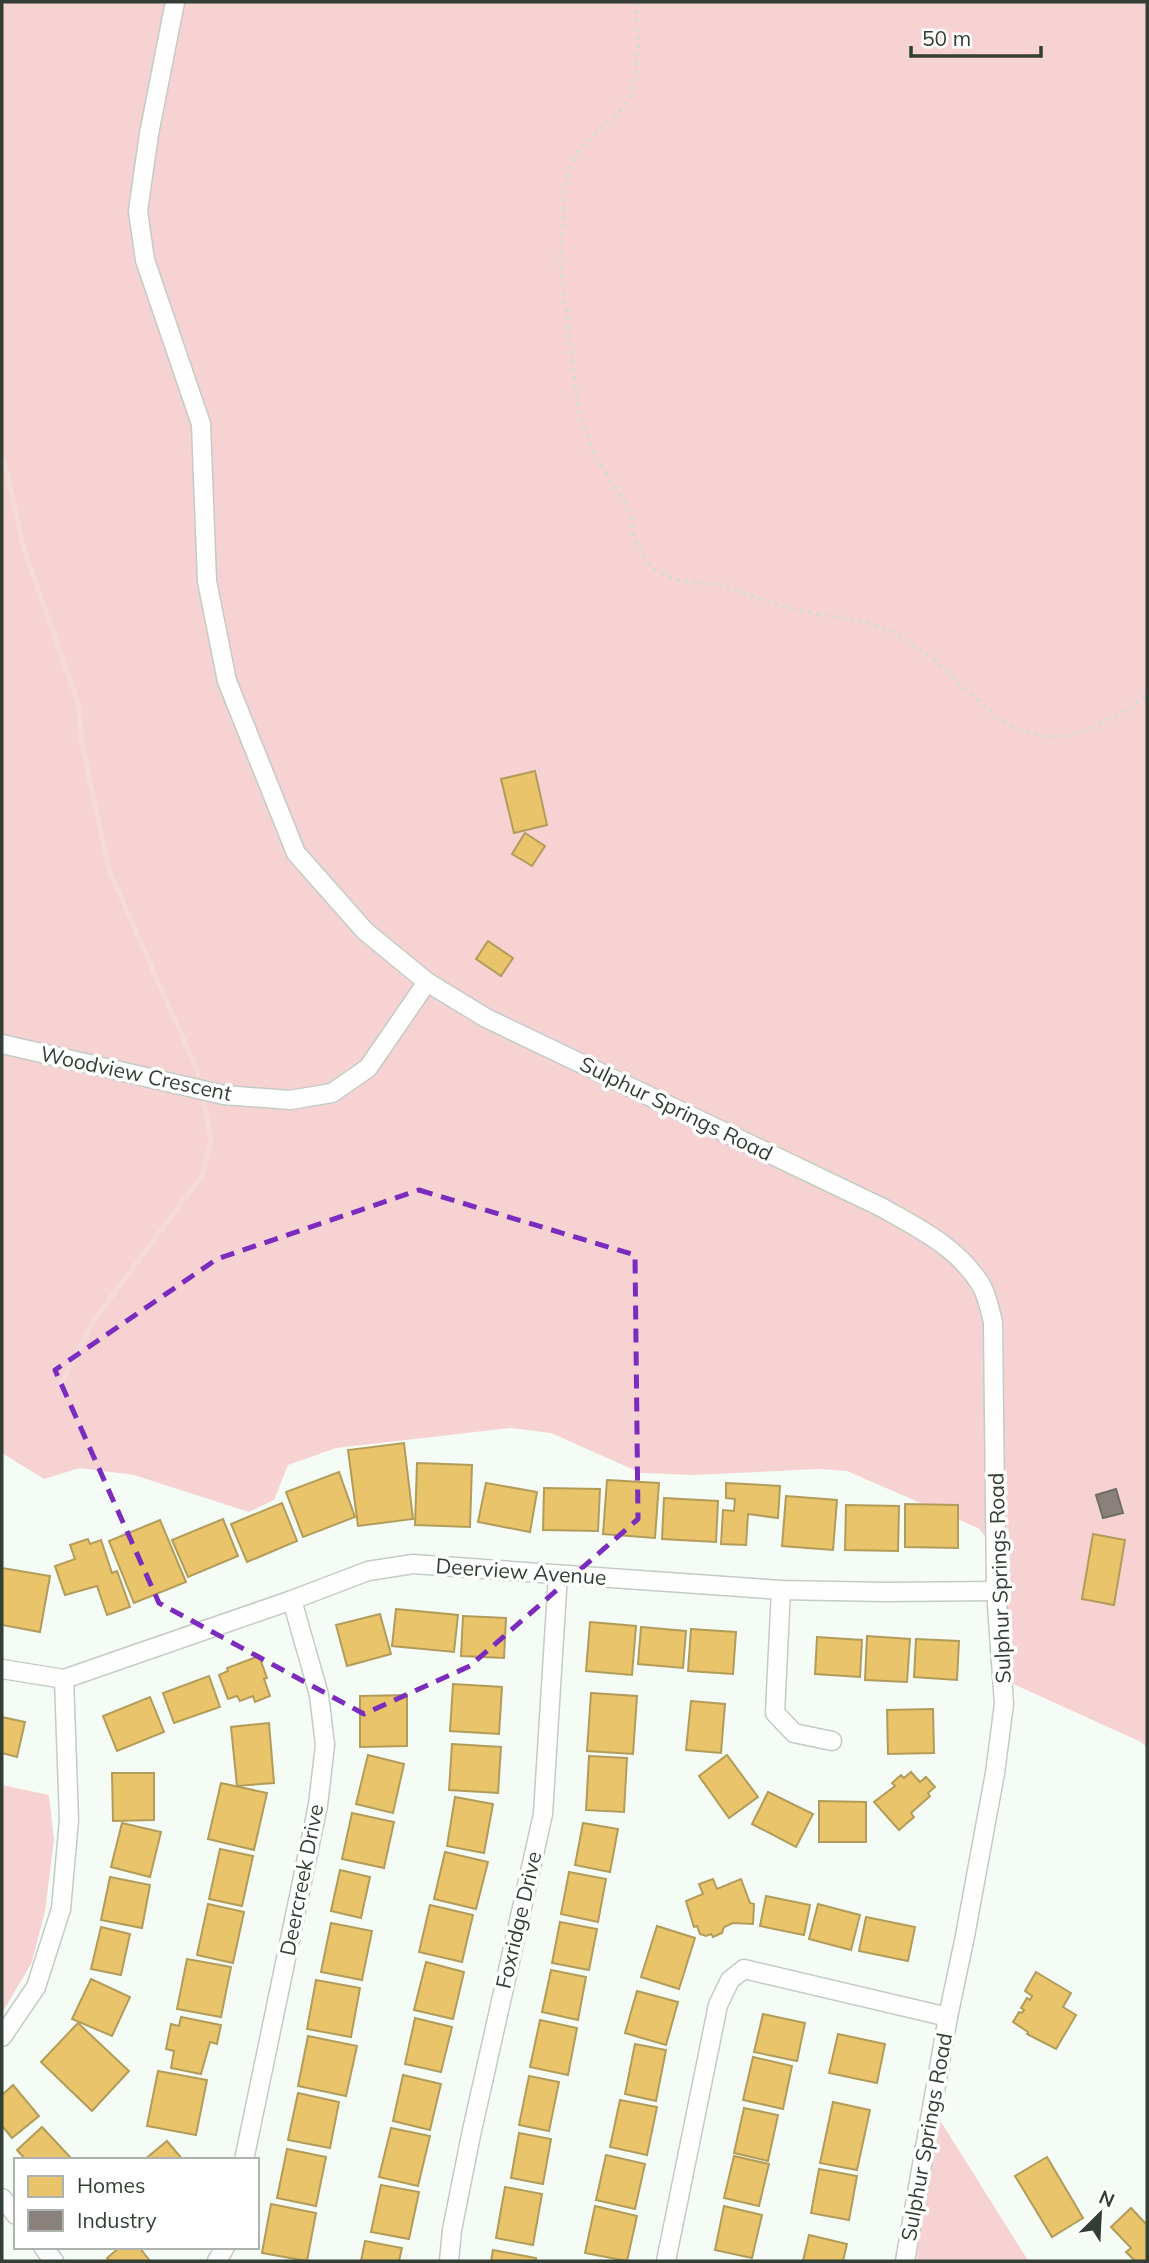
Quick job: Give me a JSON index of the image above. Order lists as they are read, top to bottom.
{
  "streets": {
    "street": [
      "Woodview Crescent",
      "Sulphur Springs Road",
      "Deerview Avenue",
      "Deercreek Drive",
      "Foxridge Drive"
    ]
  },
  "crossings": [
    ["Woodview Crescent", "Sulphur Springs Road"],
    ["Sulphur Springs Road", "Deerview Avenue"],
    ["Deerview Avenue", "Deercreek Drive"],
    ["Deerview Avenue", "Foxridge Drive"]
  ],
  "legend": ["Homes", "Industry"],
  "scale_bar": "50 m",
  "north": "top right"
}
